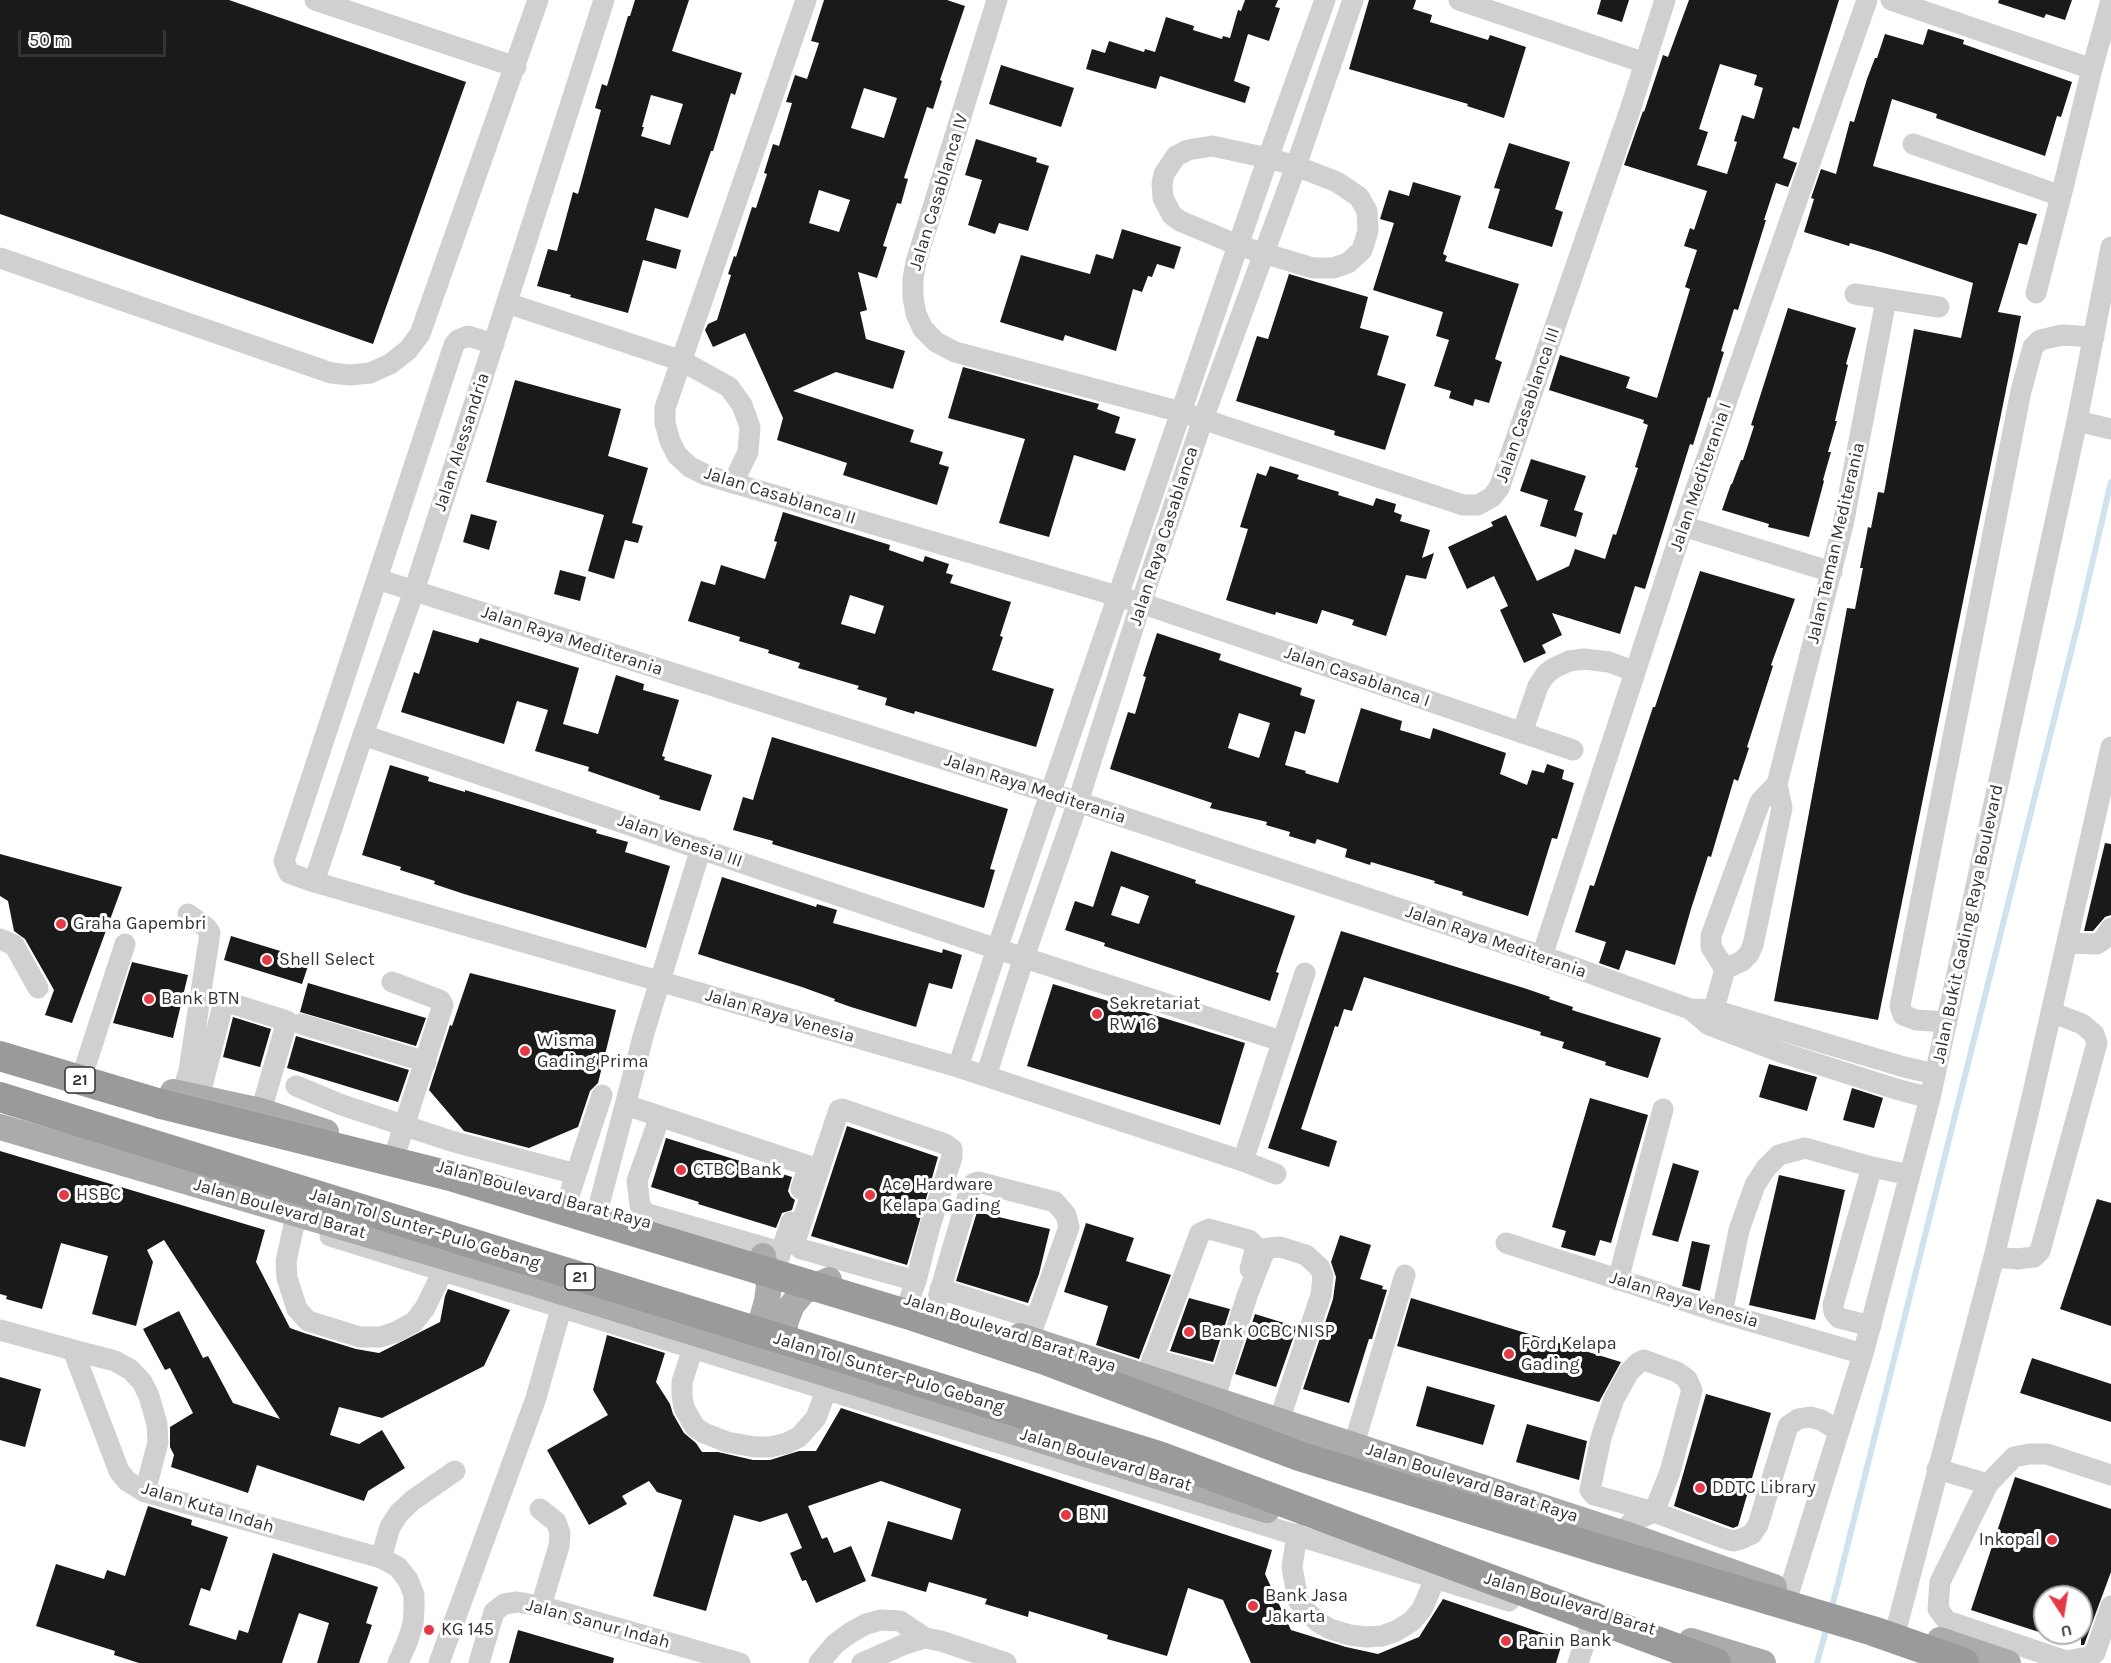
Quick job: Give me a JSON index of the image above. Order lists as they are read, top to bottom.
{
  "streets": {
    "highway": ["21", "Jalan Tol Sunter–Pulo Gebang"],
    "main road": ["Jalan Boulevard Barat Raya", "Jalan Boulevard Barat"],
    "street": [
      "Jalan Casablanca IV",
      "Jalan Casablanca III",
      "Jalan Alessandria",
      "Jalan Mediterania I",
      "Jalan Casablanca II",
      "Jalan Raya Casablanca",
      "Jalan Taman Mediterania",
      "Jalan Raya Mediterania",
      "Jalan Casablanca I",
      "Jalan Venesia III",
      "Jalan Bukit Gading Raya Boulevard",
      "Jalan Raya Venesia",
      "Jalan Kuta Indah",
      "Jalan Sanur Indah"
    ]
  },
  "crossings": [
    ["Jalan Casablanca IV", "Jalan Casablanca III"],
    ["Jalan Casablanca IV", "Jalan Raya Casablanca"],
    ["Jalan Casablanca III", "Jalan Raya Casablanca"],
    ["Jalan Alessandria", "Jalan Raya Mediterania"],
    ["Jalan Alessandria", "Jalan Venesia III"],
    ["Jalan Alessandria", "Jalan Raya Venesia"],
    ["Jalan Mediterania I", "Jalan Raya Mediterania"],
    ["Jalan Casablanca II", "Jalan Raya Casablanca"],
    ["Jalan Casablanca II", "Jalan Casablanca I"],
    ["Jalan Raya Casablanca", "Jalan Raya Mediterania"],
    ["Jalan Raya Casablanca", "Jalan Casablanca I"],
    ["Jalan Raya Casablanca", "Jalan Venesia III"],
    ["Jalan Raya Casablanca", "Jalan Raya Venesia"],
    ["Jalan Raya Mediterania", "Jalan Bukit Gading Raya Boulevard"],
    ["Jalan Raya Mediterania", "Jalan Raya Venesia"],
    ["Jalan Bukit Gading Raya Boulevard", "Jalan Raya Venesia"],
    ["Jalan Bukit Gading Raya Boulevard", "Jalan Boulevard Barat Raya"],
    ["21", "Jalan Boulevard Barat Raya"]
  ],
  "places": [
    "Graha Gapembri",
    "Shell Select",
    "Bank BTN",
    "Sekretariat RW 16",
    "Wisma Gading Prima",
    "CTBC Bank",
    "HSBC",
    "Ace Hardware Kelapa Gading",
    "Bank OCBC NISP",
    "Ford Kelapa Gading",
    "DDTC Library",
    "BNI",
    "Inkopal",
    "Bank Jasa Jakarta",
    "KG 145",
    "Panin Bank"
  ],
  "scale_bar": "50 m",
  "north": "bottom"
}
